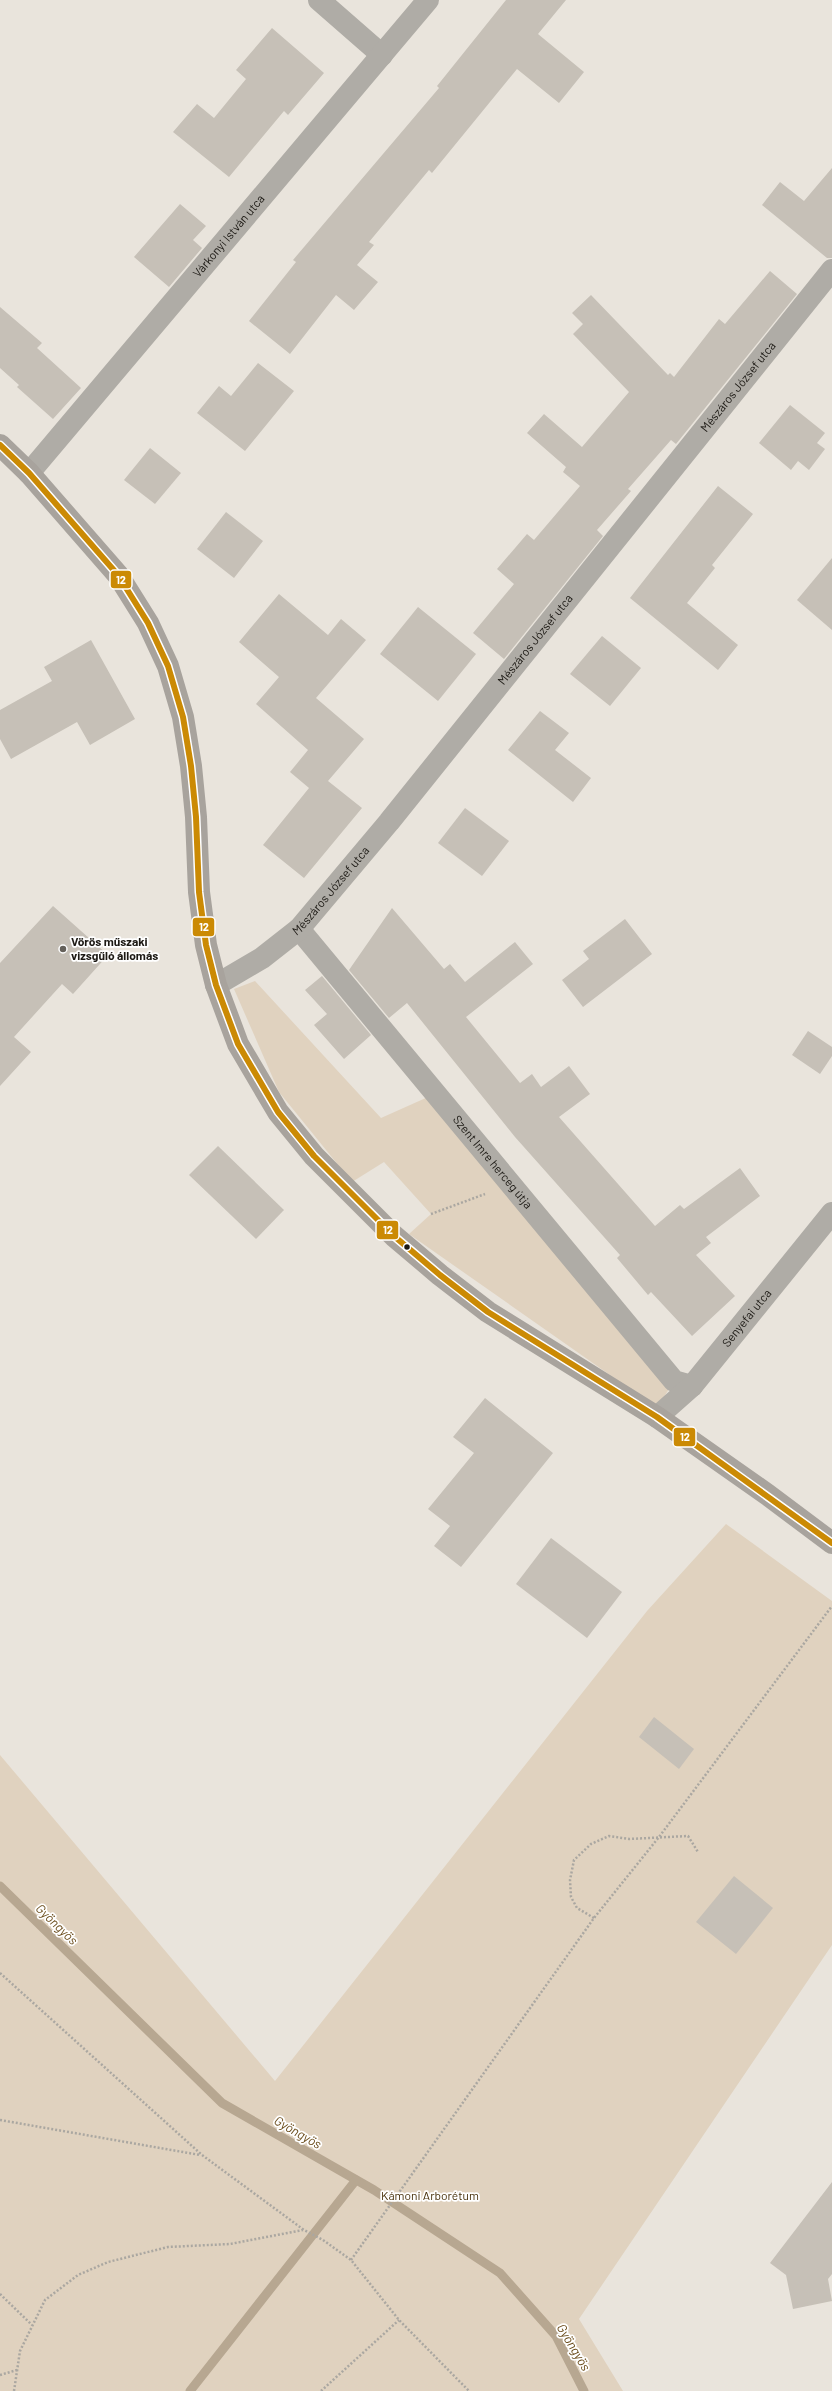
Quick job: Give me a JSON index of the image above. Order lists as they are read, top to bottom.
{
  "streets": {
    "street": [
      "Várkonyi István utca",
      "Mészáros József utca",
      "Szent Imre herceg útja",
      "Senyefai utca"
    ]
  },
  "crossings": [
    ["Mészáros József utca", "Szent Imre herceg útja"],
    ["Szent Imre herceg útja", "Senyefai utca"]
  ],
  "water": ["Gyöngyös"],
  "parks": ["Kámoni Arborétum"],
  "places": ["Vörös műszaki vizsgűló állomás"],
  "lines": ["transit line 12"]
}
